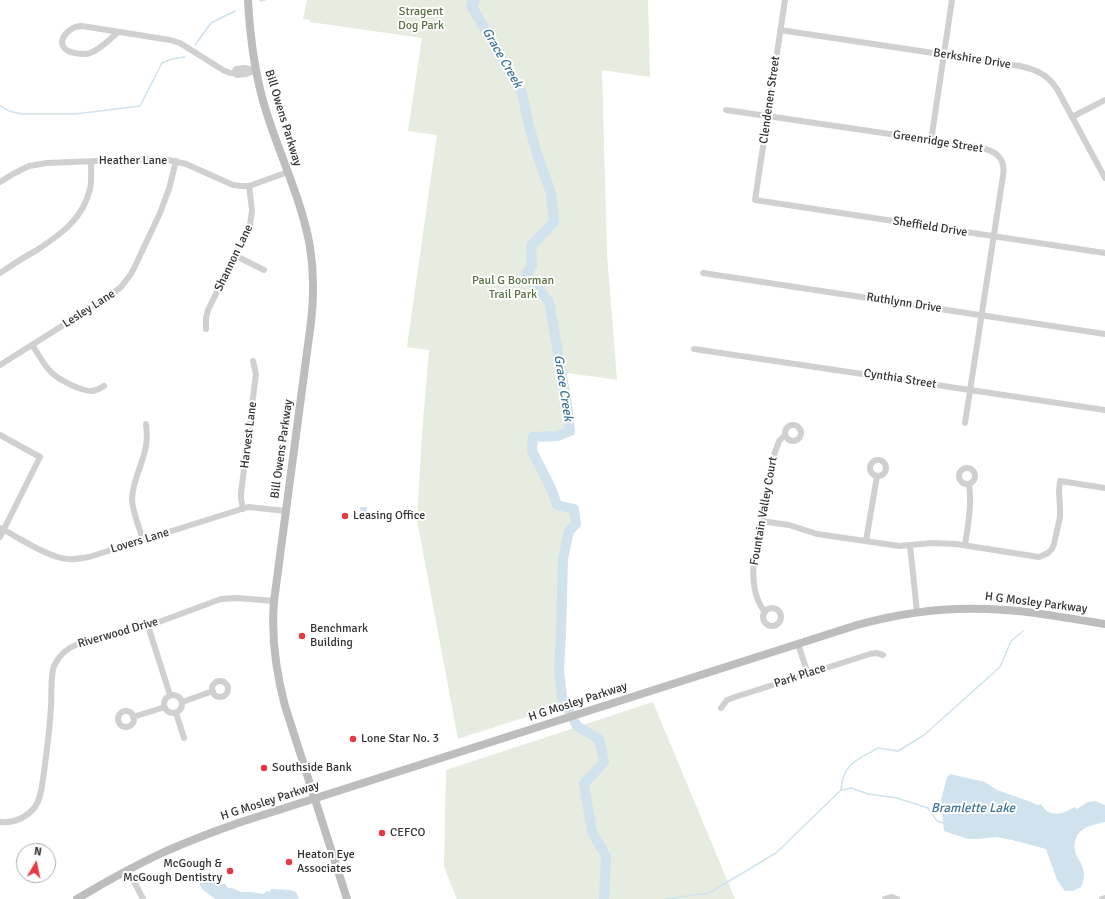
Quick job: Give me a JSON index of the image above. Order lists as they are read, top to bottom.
{
  "streets": {
    "main road": ["Bill Owens Parkway", "H G Mosley Parkway"],
    "street": [
      "Berkshire Drive",
      "Clendenen Street",
      "Greenridge Street",
      "Heather Lane",
      "Sheffield Drive",
      "Shannon Lane",
      "Ruthlynn Drive",
      "Lesley Lane",
      "Cynthia Street",
      "Harvest Lane",
      "Fountain Valley Court",
      "Lovers Lane",
      "Riverwood Drive",
      "Park Place"
    ]
  },
  "crossings": [
    ["Berkshire Drive", "Clendenen Street"],
    ["Clendenen Street", "Greenridge Street"],
    ["Clendenen Street", "Sheffield Drive"],
    ["Bill Owens Parkway", "Heather Lane"],
    ["Bill Owens Parkway", "Lovers Lane"],
    ["Bill Owens Parkway", "H G Mosley Parkway"],
    ["Bill Owens Parkway", "Riverwood Drive"],
    ["Greenridge Street", "Sheffield Drive"],
    ["Greenridge Street", "Ruthlynn Drive"],
    ["Greenridge Street", "Cynthia Street"],
    ["Heather Lane", "Shannon Lane"],
    ["Heather Lane", "Lesley Lane"],
    ["Harvest Lane", "Lovers Lane"]
  ],
  "water": ["Grace Creek", "Bramlette Lake"],
  "parks": ["Stragent Dog Park", "Paul G Boorman Trail Park"],
  "places": [
    "Leasing Office",
    "Benchmark Building",
    "Lone Star No. 3",
    "Southside Bank",
    "CEFCO",
    "Heaton Eye Associates",
    "McGough & McGough Dentistry"
  ],
  "north": "top"
}
